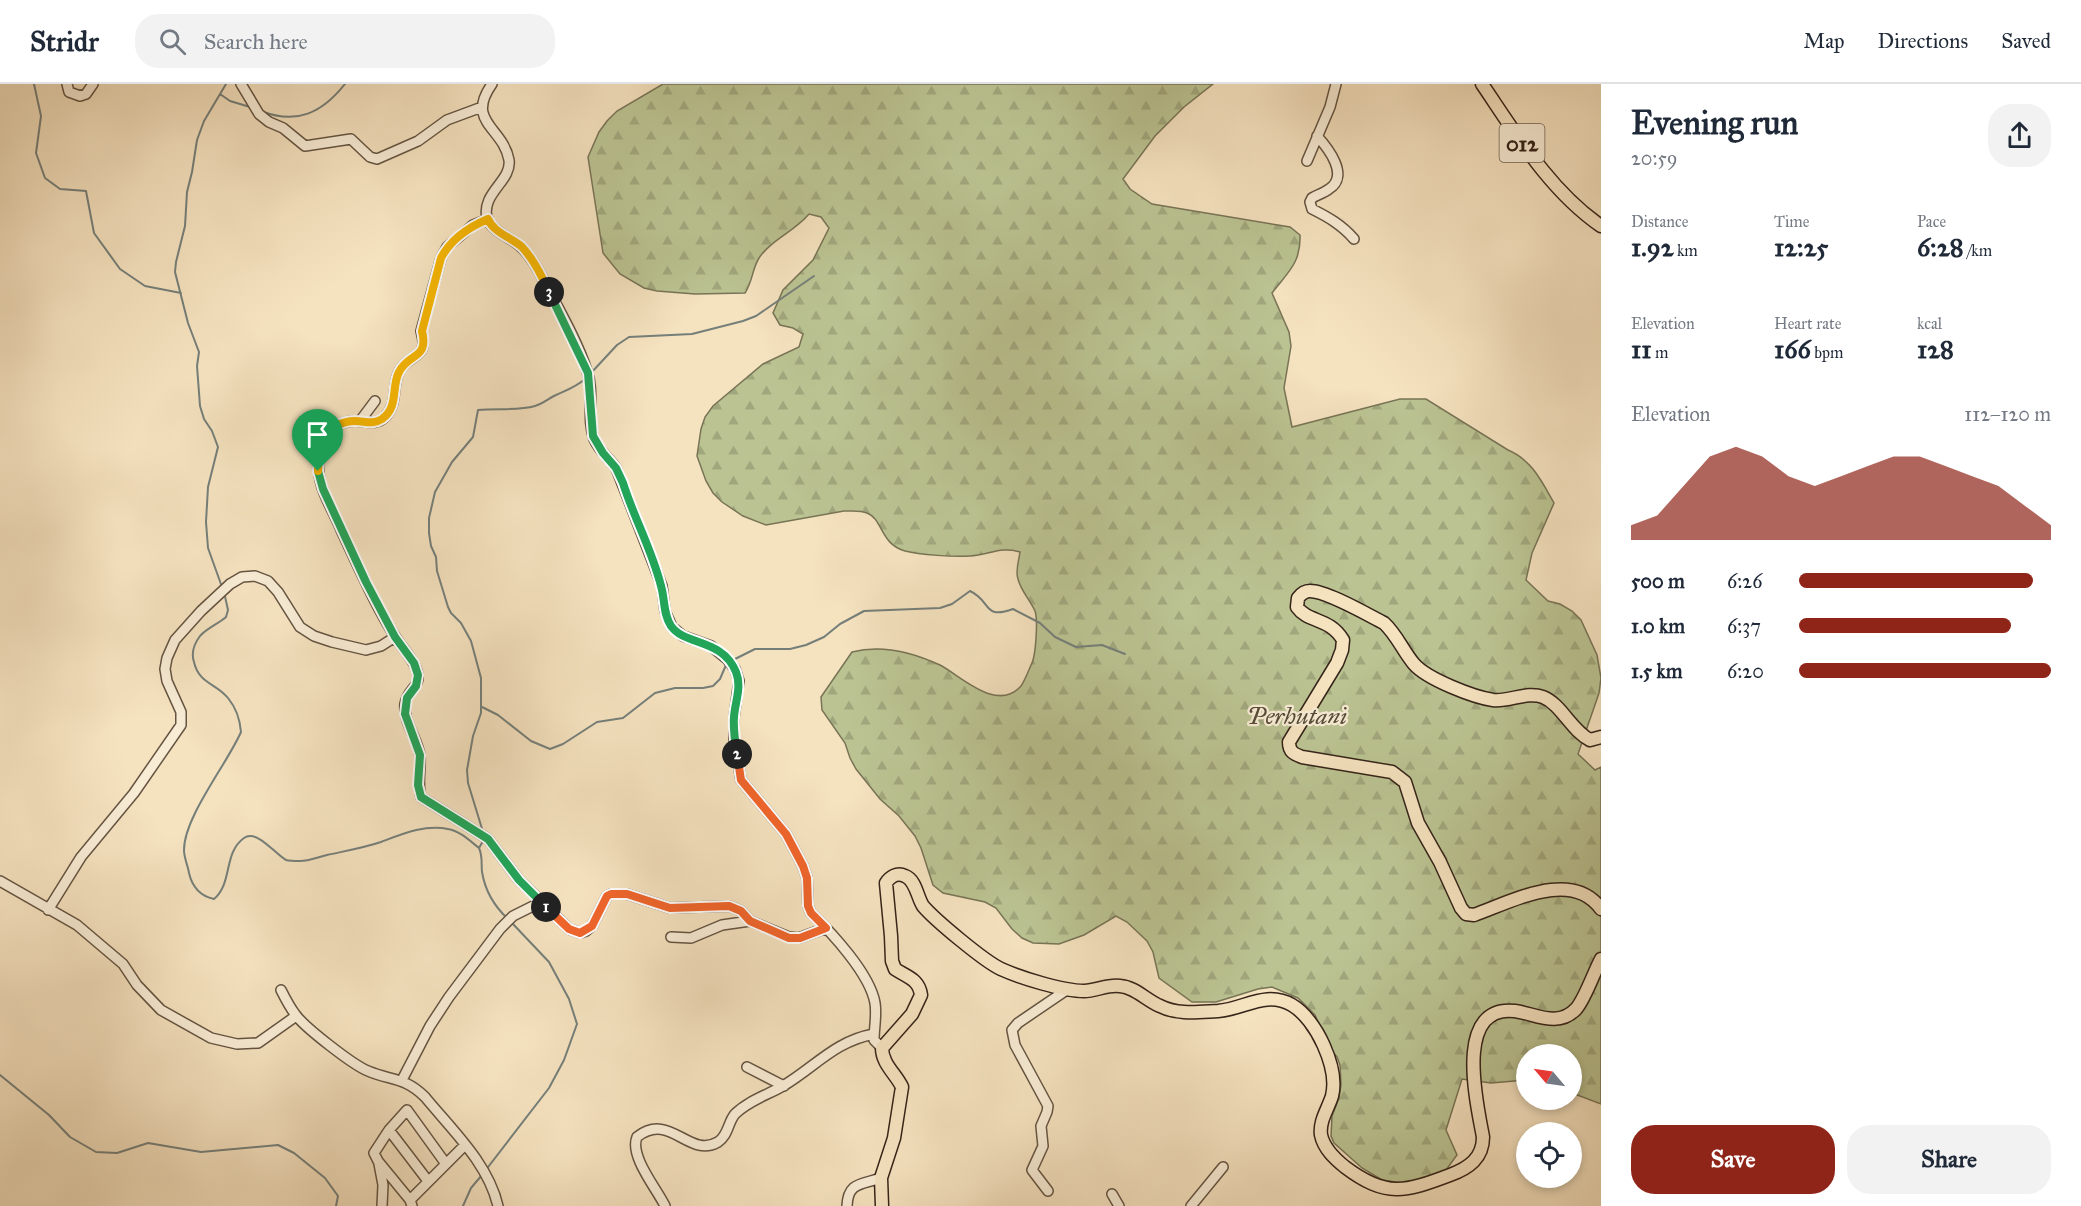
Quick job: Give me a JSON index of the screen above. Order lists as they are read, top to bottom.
{
  "streets": {
    "main road": ["012"]
  },
  "parks": ["Perhutani"],
  "north": "top left",
  "page": {
    "header": "Stridr",
    "search": "Search here",
    "nav": ["Map", "Directions", "Saved"],
    "heading": ["Evening run", "20:59"],
    "stats": [
      ["Distance", "1.92 km"],
      ["Time", "12:25"],
      ["Pace", "6:28 /km"],
      ["Elevation", "11 m"],
      ["Heart rate", "166 bpm"],
      ["kcal", "128"]
    ],
    "pins": ["3", "2", "1"],
    "chart": ["Elevation", "112–120 m"],
    "list": [
      {
        "name": "500 m",
        "note": "6:26"
      },
      {
        "name": "1.0 km",
        "note": "6:37"
      },
      {
        "name": "1.5 km",
        "note": "6:20"
      }
    ],
    "buttons": ["Save", "Share"]
  }
}
